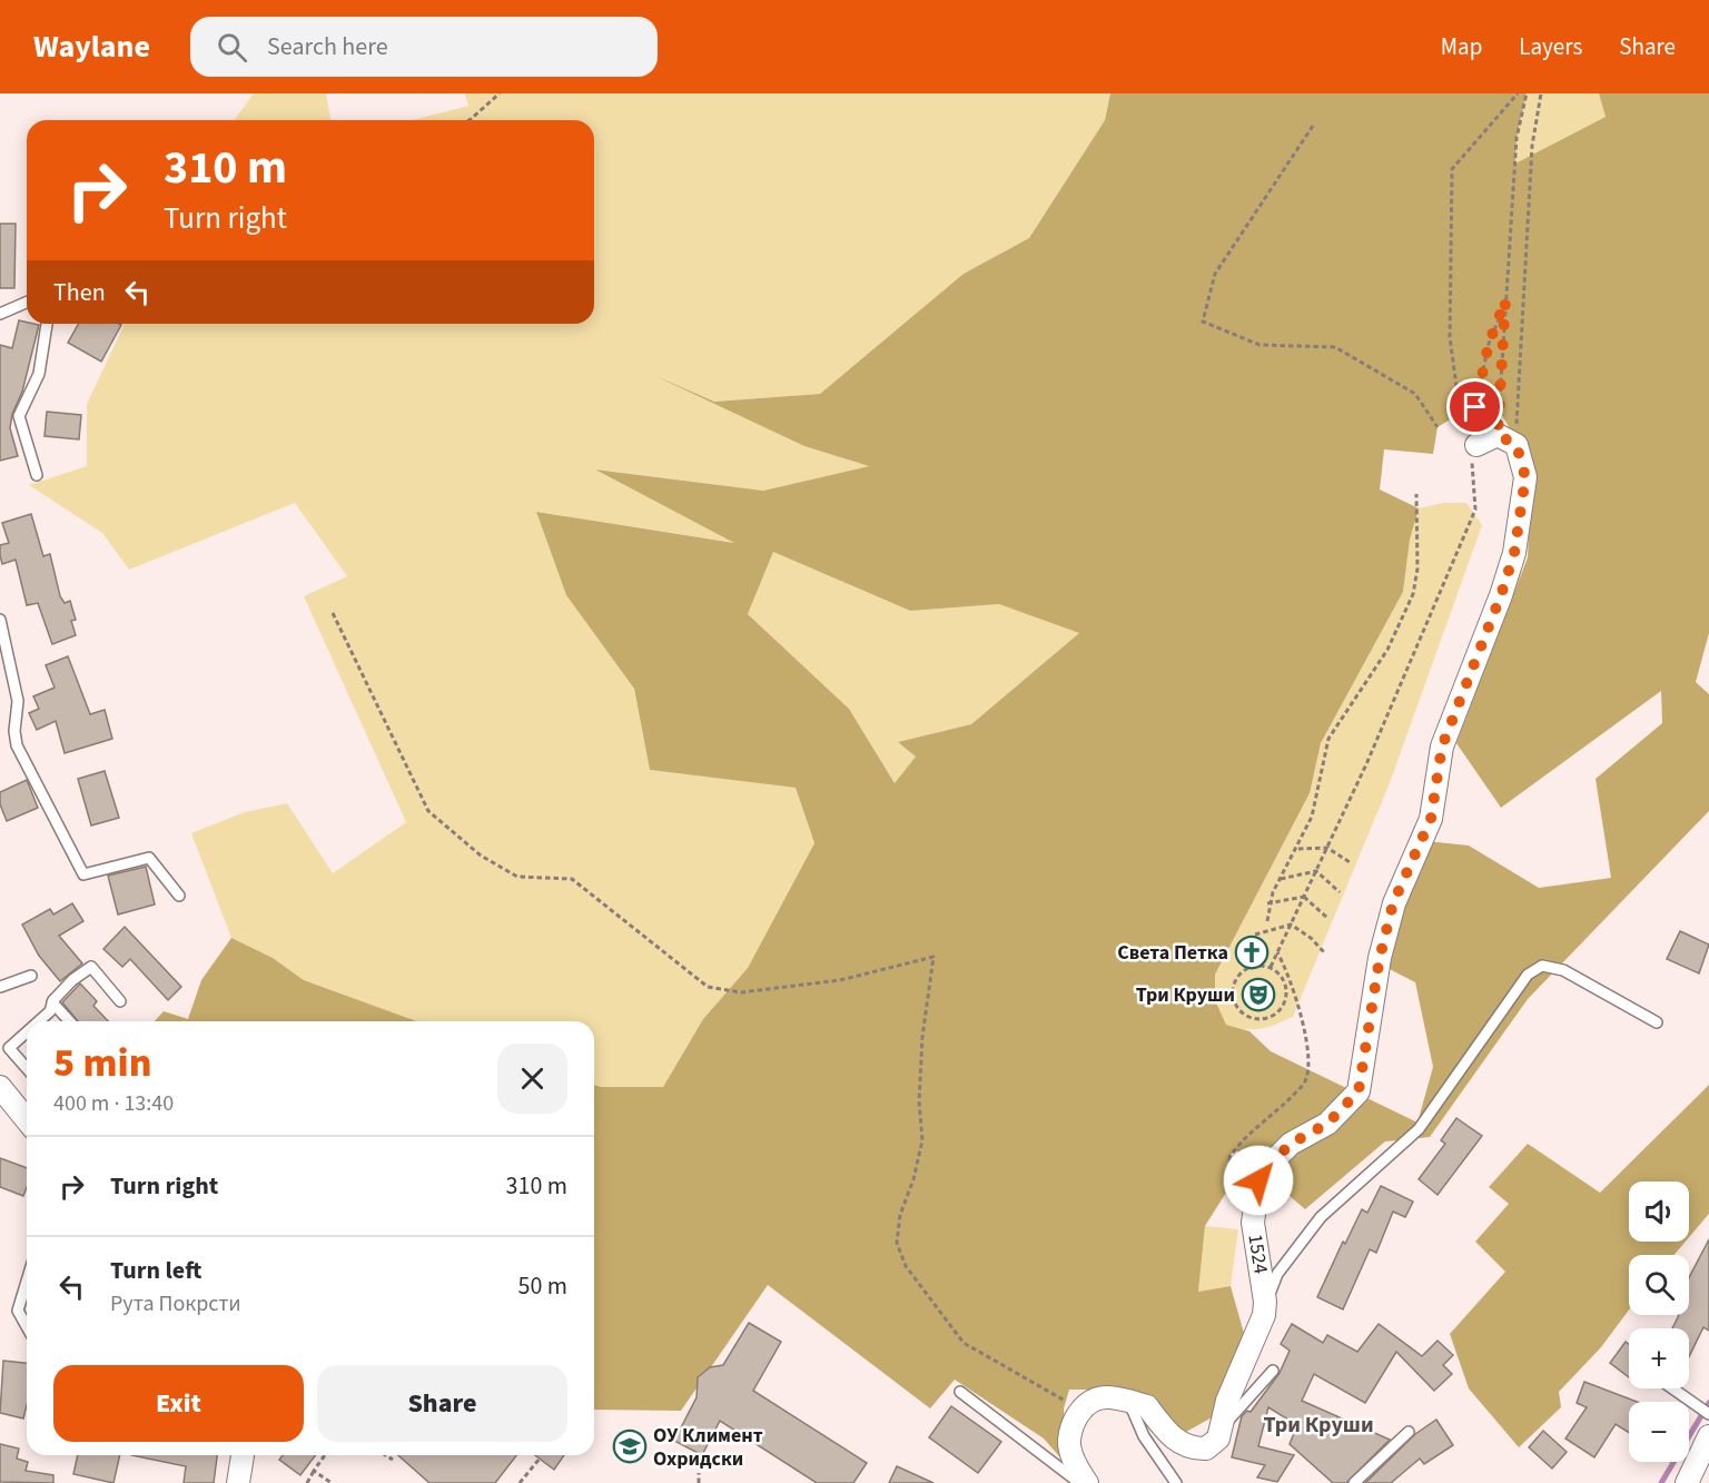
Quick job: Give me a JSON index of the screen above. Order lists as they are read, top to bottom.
{
  "streets": {
    "street": ["1524"]
  },
  "districts": ["Три Круши"],
  "places": {
    "church": ["Света Петка"],
    "theatre": ["Три Круши"],
    "school or university": ["ОУ Климент Охридски"]
  },
  "page": {
    "header": "Waylane",
    "search": "Search here",
    "nav": ["Map", "Layers", "Share"],
    "turn": ["310 m", "Turn right"],
    "then": "Then",
    "heading": ["5 min", "400 m · 13:40"],
    "list": [
      {
        "name": "Turn right",
        "value": "310 m"
      },
      {
        "name": "Turn left",
        "note": "Рута Покрсти",
        "value": "50 m"
      }
    ],
    "map_buttons": ["+", "−"],
    "buttons": ["Exit", "Share"]
  }
}
